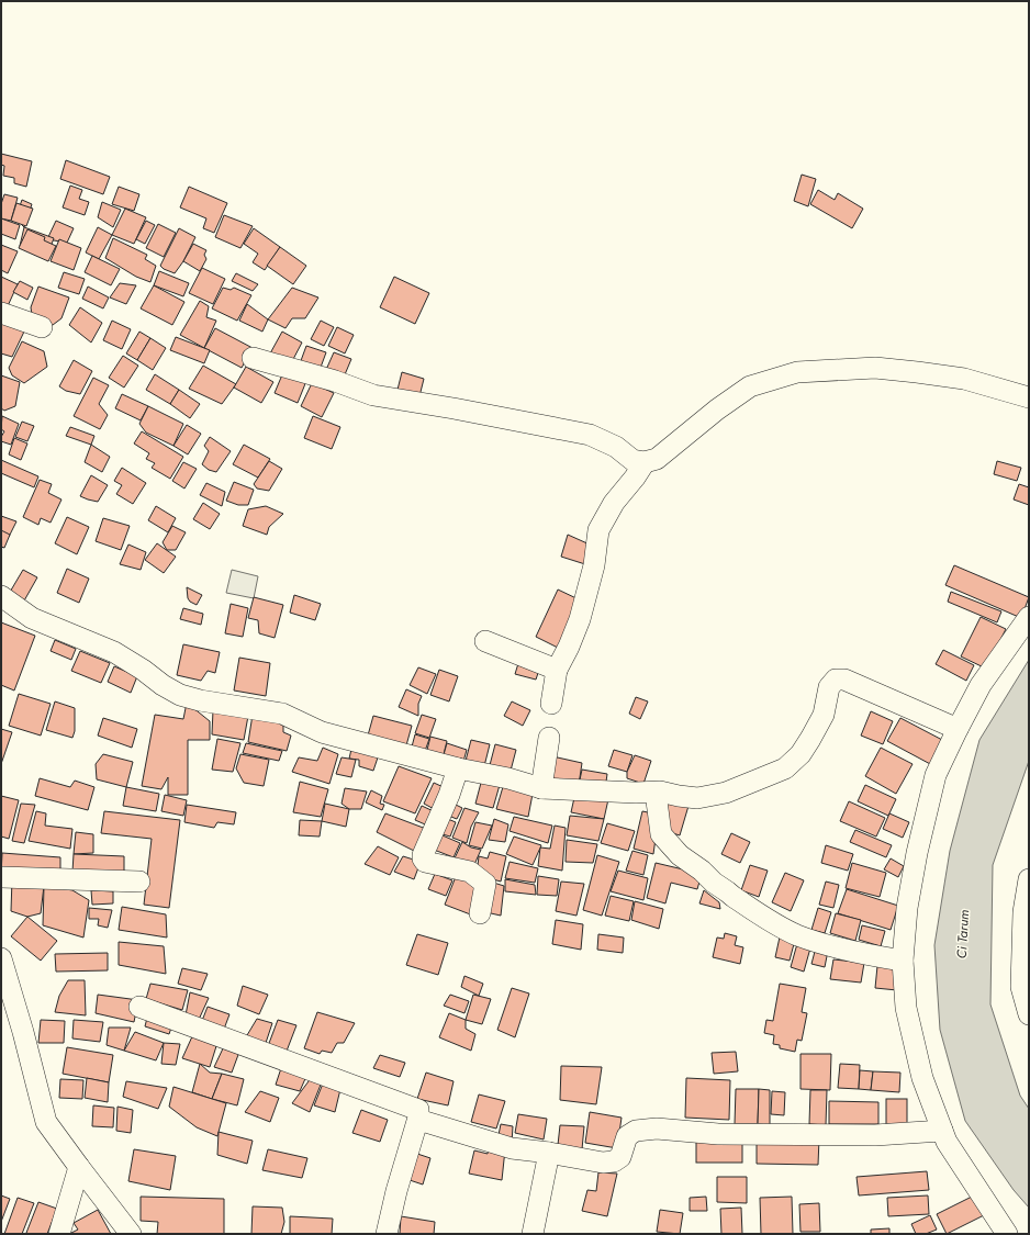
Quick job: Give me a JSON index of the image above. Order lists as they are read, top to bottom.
{
  "water": ["Ci Tarum"]
}
